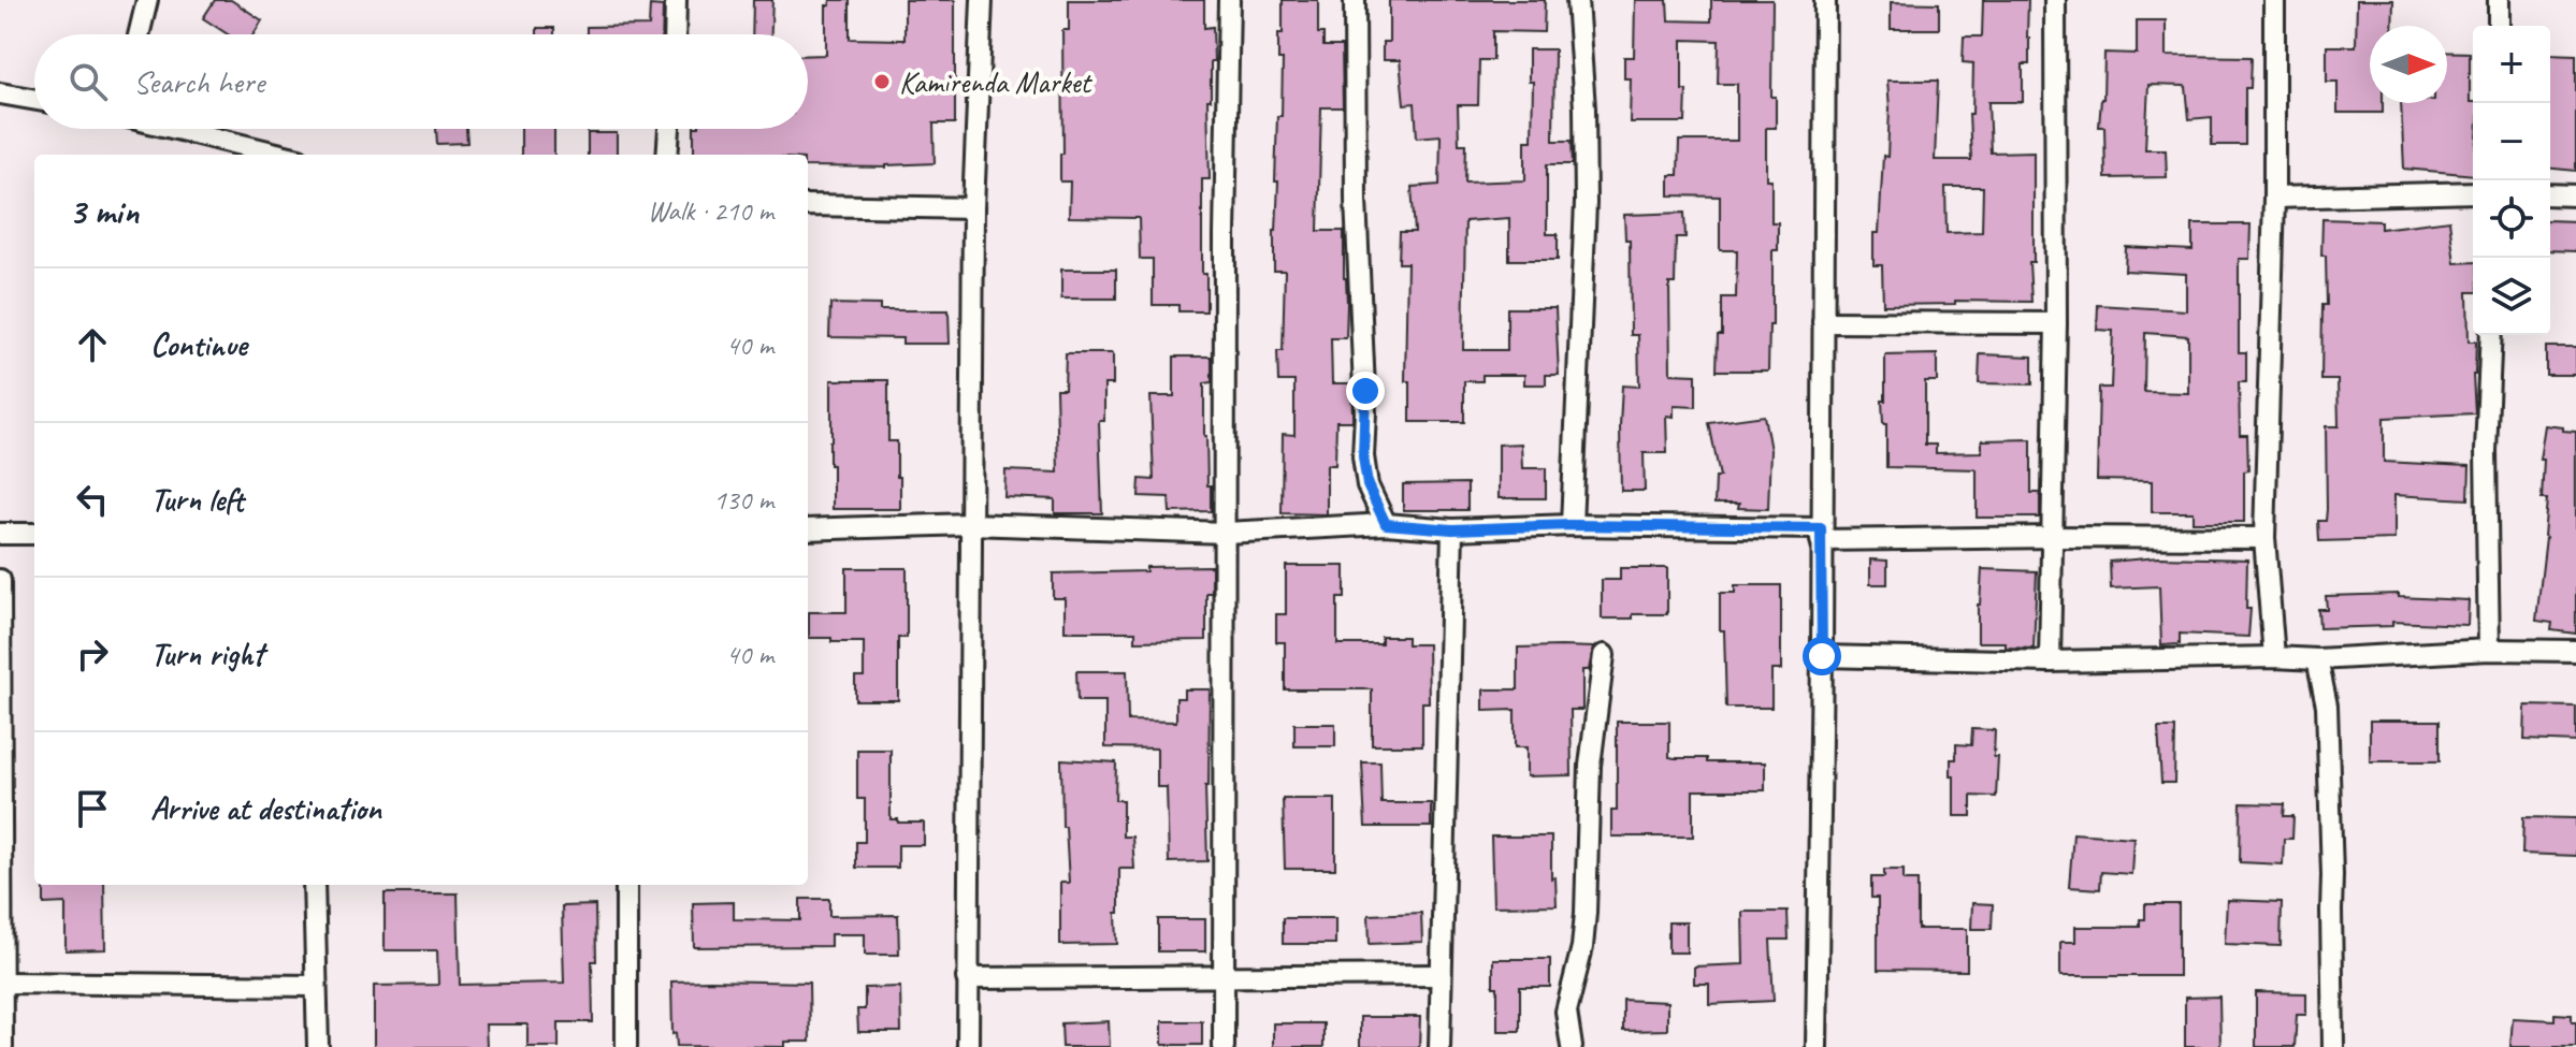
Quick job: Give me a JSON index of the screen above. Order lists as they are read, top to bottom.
{
  "places": ["Kamirenda Market"],
  "north": "right",
  "page": {
    "map_buttons": ["+", "−"],
    "search": "Search here",
    "heading": ["3 min", "Walk · 210 m"],
    "list": [
      ["Continue", "40 m"],
      ["Turn left", "130 m"],
      ["Turn right", "40 m"],
      "Arrive at destination"
    ]
  }
}
